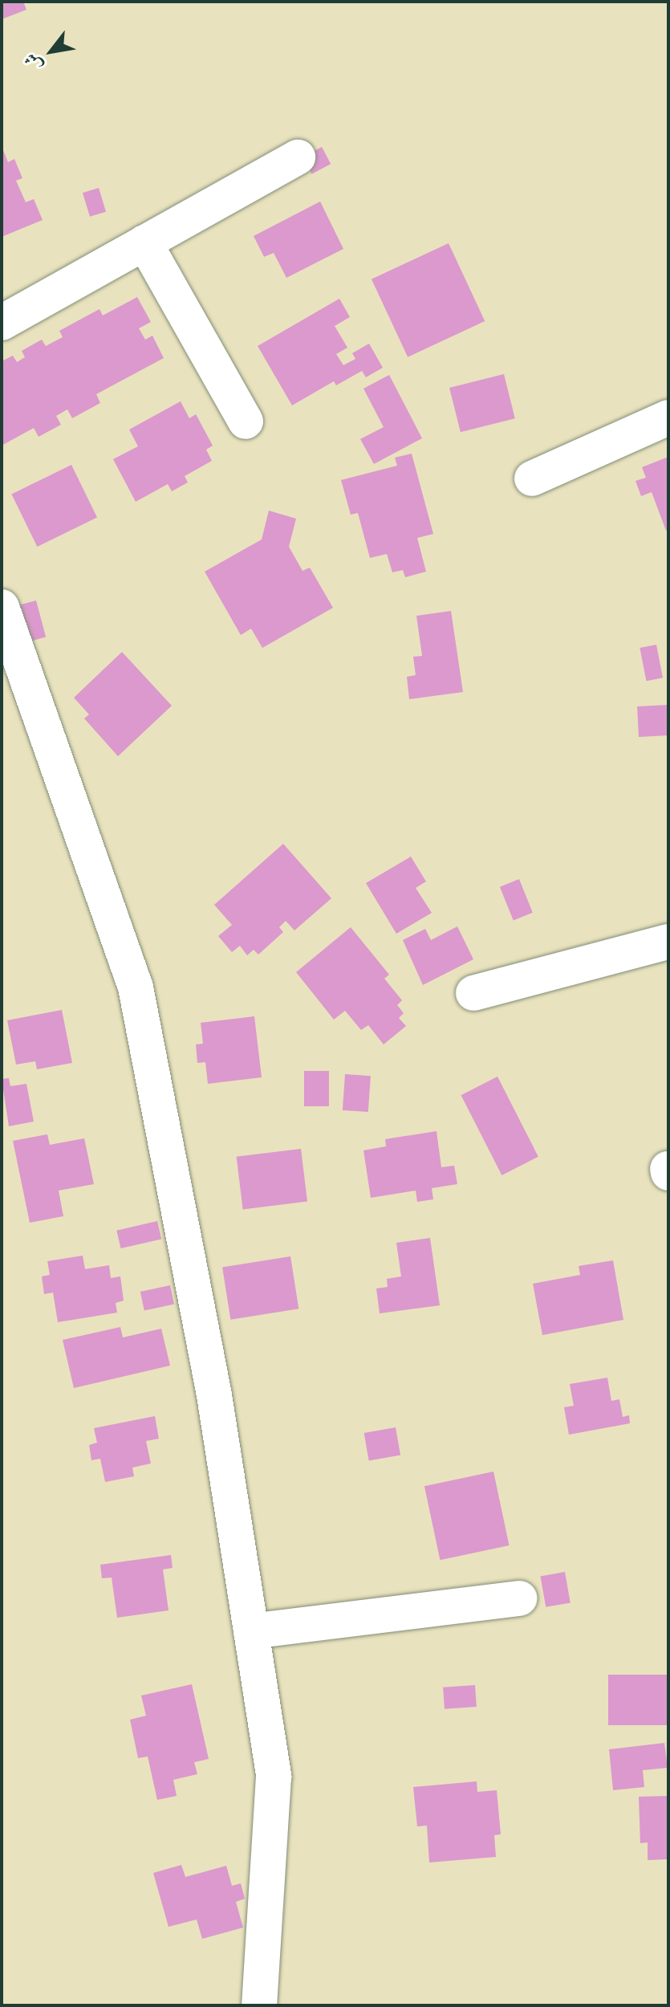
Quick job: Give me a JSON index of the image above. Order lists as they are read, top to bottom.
{
  "north": "bottom left"
}
